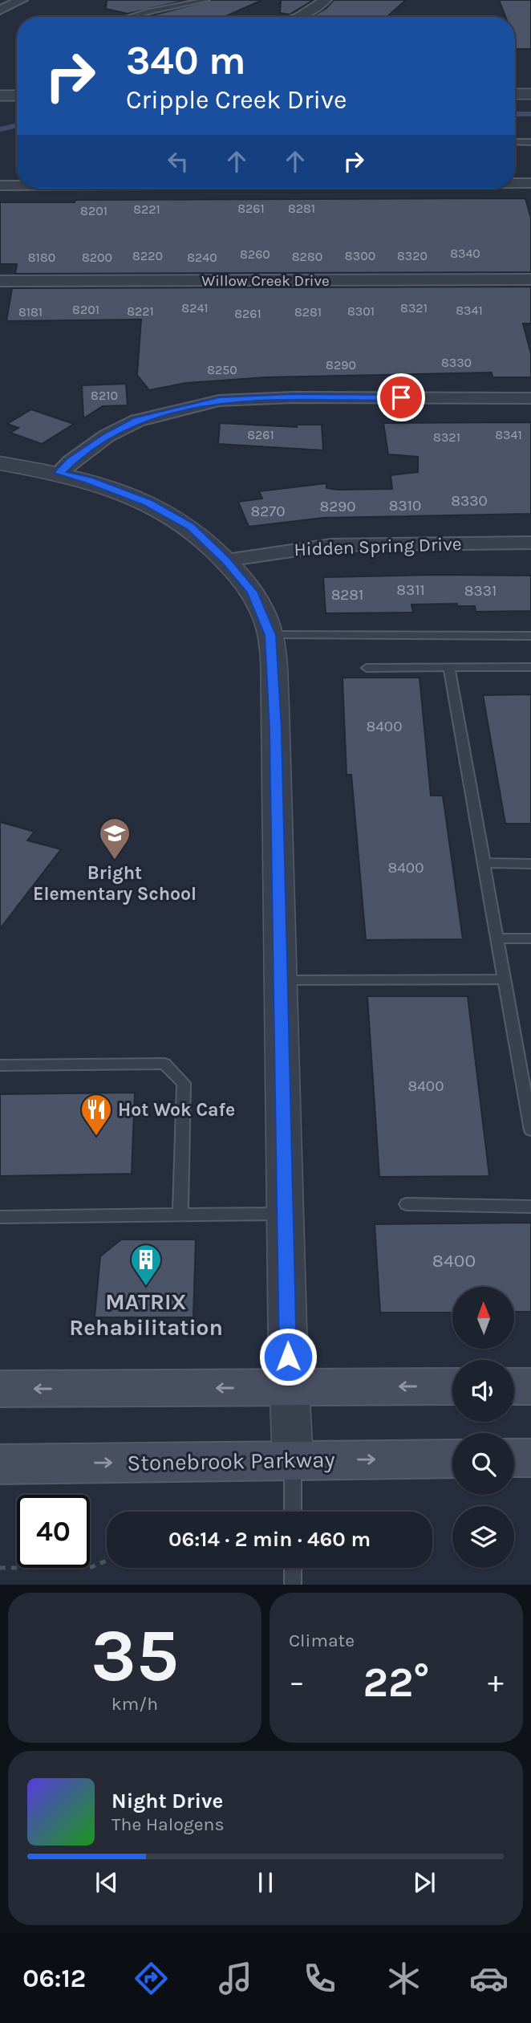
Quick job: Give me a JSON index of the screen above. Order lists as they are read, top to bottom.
{
  "streets": {
    "main road": ["Stonebrook Parkway"],
    "street": ["Willow Creek Drive", "Hidden Spring Drive"]
  },
  "places": {
    "school or university": ["Bright Elementary School"],
    "restaurant": ["Hot Wok Cafe"],
    "building": ["MATRIX Rehabilitation"]
  },
  "house_numbers": [
    "8261",
    "8281",
    "8221",
    "8201",
    "8340",
    "8260",
    "8220",
    "8300",
    "8320",
    "8280",
    "8180",
    "8200",
    "8240",
    "8241",
    "8321",
    "8201",
    "8341",
    "8221",
    "8301",
    "8181",
    "8281",
    "8261",
    "8330",
    "8290",
    "8250",
    "8210",
    "8261",
    "8341",
    "8321",
    "8330",
    "8310",
    "8290",
    "8270",
    "8311",
    "8331",
    "8281",
    "8400",
    "8400",
    "8400",
    "8400"
  ],
  "north": "top",
  "page": {
    "turn": ["340 m", "Cripple Creek Drive"],
    "limit": "40",
    "trip": "06:14 · 2 min · 460 m",
    "tile": [
      ["35", "km/h"],
      "Climate"
    ],
    "heat": ["−", "22°", "+"],
    "song": ["Night Drive", "The Halogens"],
    "tabs": "06:12"
  }
}
